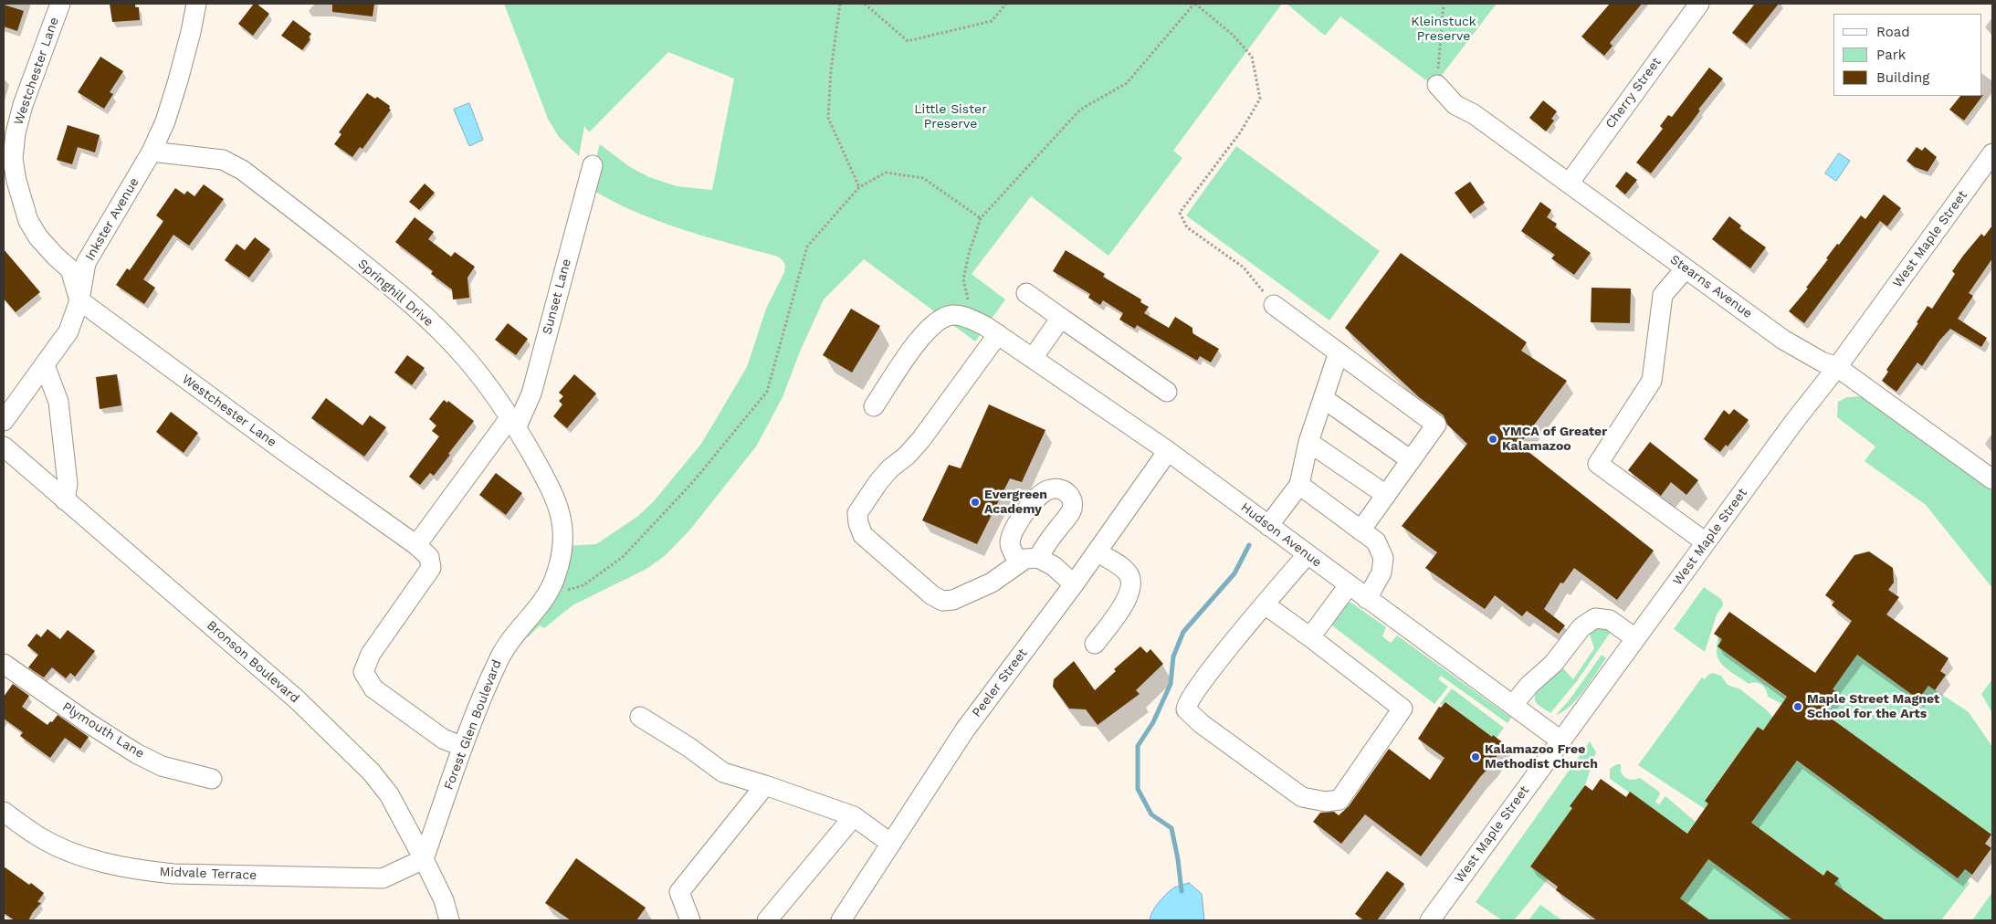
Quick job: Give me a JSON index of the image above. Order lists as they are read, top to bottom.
{
  "streets": {
    "street": [
      "Westchester Lane",
      "Cherry Street",
      "Inkster Avenue",
      "West Maple Street",
      "Stearns Avenue",
      "Springhill Drive",
      "Sunset Lane",
      "Hudson Avenue",
      "Bronson Boulevard",
      "Peeler Street",
      "Forest Glen Boulevard",
      "Plymouth Lane",
      "Midvale Terrace"
    ]
  },
  "crossings": [
    ["Westchester Lane", "Inkster Avenue"],
    ["Westchester Lane", "Sunset Lane"],
    ["Westchester Lane", "Forest Glen Boulevard"],
    ["Cherry Street", "Stearns Avenue"],
    ["Inkster Avenue", "Springhill Drive"],
    ["West Maple Street", "Stearns Avenue"],
    ["West Maple Street", "Hudson Avenue"],
    ["Springhill Drive", "Sunset Lane"],
    ["Springhill Drive", "Forest Glen Boulevard"],
    ["Hudson Avenue", "Peeler Street"],
    ["Bronson Boulevard", "Forest Glen Boulevard"],
    ["Bronson Boulevard", "Midvale Terrace"],
    ["Forest Glen Boulevard", "Midvale Terrace"]
  ],
  "parks": ["Kleinstuck Preserve", "Little Sister Preserve"],
  "places": [
    "YMCA of Greater Kalamazoo",
    "Evergreen Academy",
    "Maple Street Magnet School for the Arts",
    "Kalamazoo Free Methodist Church"
  ],
  "legend": ["Road", "Park", "Building"]
}
